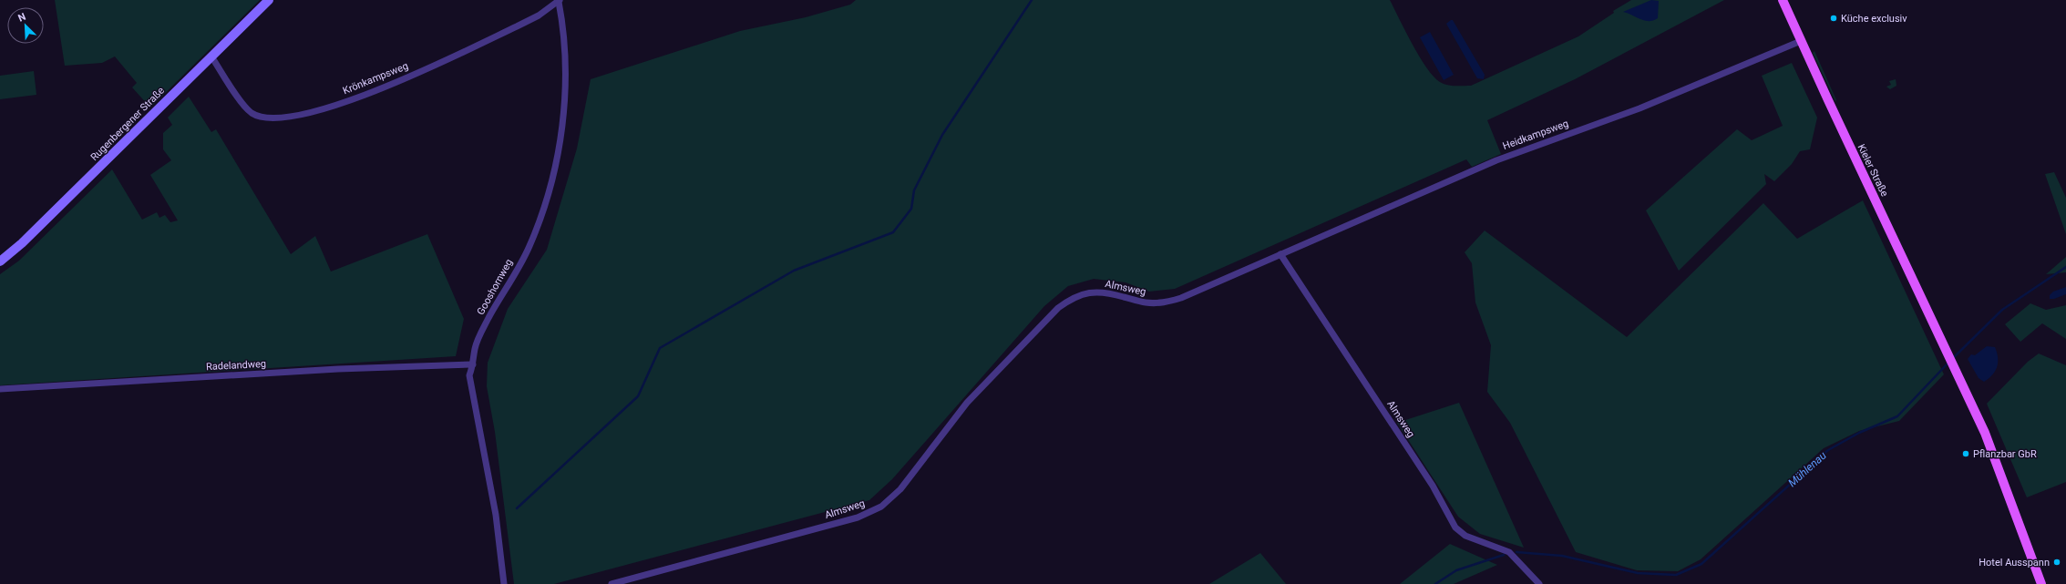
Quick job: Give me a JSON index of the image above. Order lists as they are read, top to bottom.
{
  "streets": {
    "main road": ["Rugenbergener Straße", "Kieler Straße"],
    "street": [
      "Krönkampsweg",
      "Heidkampsweg",
      "Gooshornweg",
      "Almsweg",
      "Radelandweg"
    ]
  },
  "crossings": [
    ["Krönkampsweg", "Rugenbergener Straße"],
    ["Krönkampsweg", "Gooshornweg"],
    ["Heidkampsweg", "Kieler Straße"],
    ["Heidkampsweg", "Almsweg"],
    ["Gooshornweg", "Radelandweg"]
  ],
  "water": ["Mühlenau"],
  "places": ["Küche exclusiv", "Pflanzbar GbR", "Hotel Ausspann"],
  "north": "top left"
}
